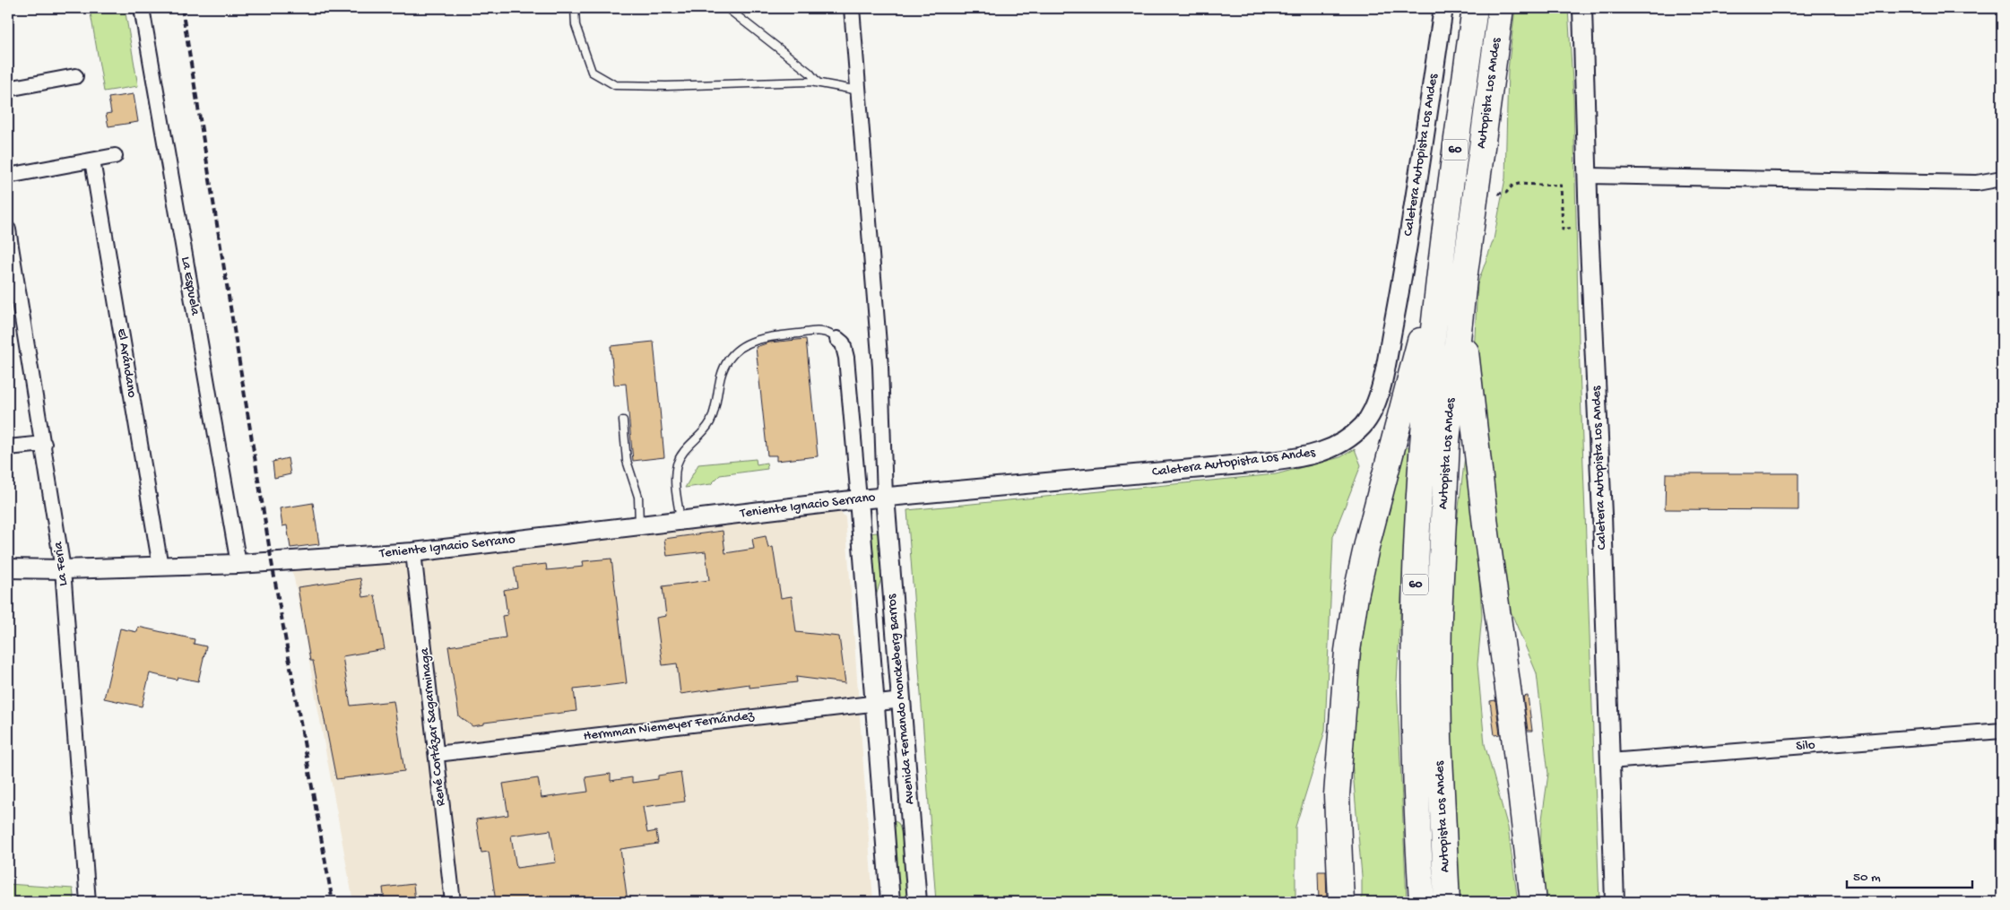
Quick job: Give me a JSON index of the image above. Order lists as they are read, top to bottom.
{
  "streets": {
    "highway": ["Autopista Los Andes", "60"],
    "street": [
      "Caletera Autopista Los Andes",
      "La Espuela",
      "El Arándano",
      "Teniente Ignacio Serrano",
      "La Feria",
      "Avenida Fernando Monckeberg Barros",
      "Hermman Niemeyer Fernández",
      "René Cortázar Sagarminaga",
      "Silo"
    ]
  },
  "crossings": [
    ["Caletera Autopista Los Andes", "Teniente Ignacio Serrano"],
    ["Caletera Autopista Los Andes", "Avenida Fernando Monckeberg Barros"],
    ["Caletera Autopista Los Andes", "Silo"],
    ["La Espuela", "Teniente Ignacio Serrano"],
    ["El Arándano", "Teniente Ignacio Serrano"],
    ["Teniente Ignacio Serrano", "La Feria"],
    ["Teniente Ignacio Serrano", "Avenida Fernando Monckeberg Barros"],
    ["Teniente Ignacio Serrano", "René Cortázar Sagarminaga"],
    ["Avenida Fernando Monckeberg Barros", "Hermman Niemeyer Fernández"],
    ["Hermman Niemeyer Fernández", "René Cortázar Sagarminaga"]
  ],
  "scale_bar": "50 m"
}
